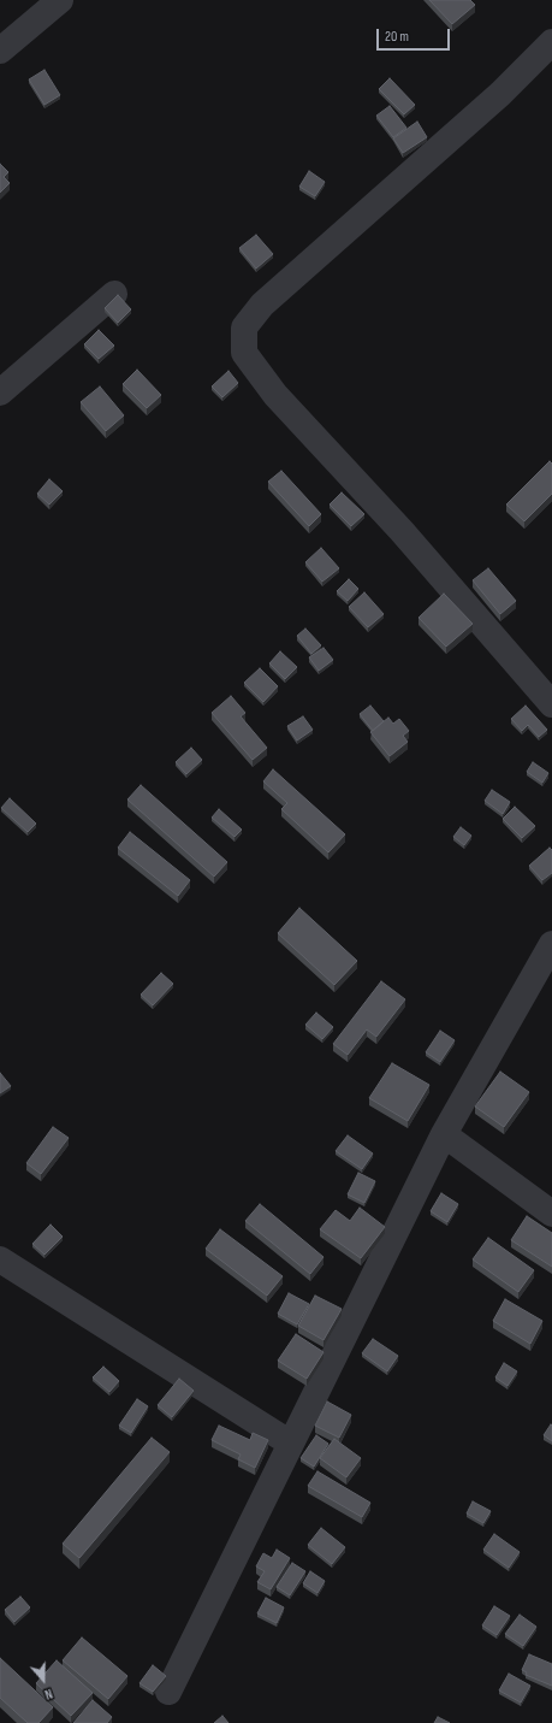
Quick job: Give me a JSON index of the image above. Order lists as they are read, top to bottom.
{
  "scale_bar": "20 m",
  "north": "bottom"
}
